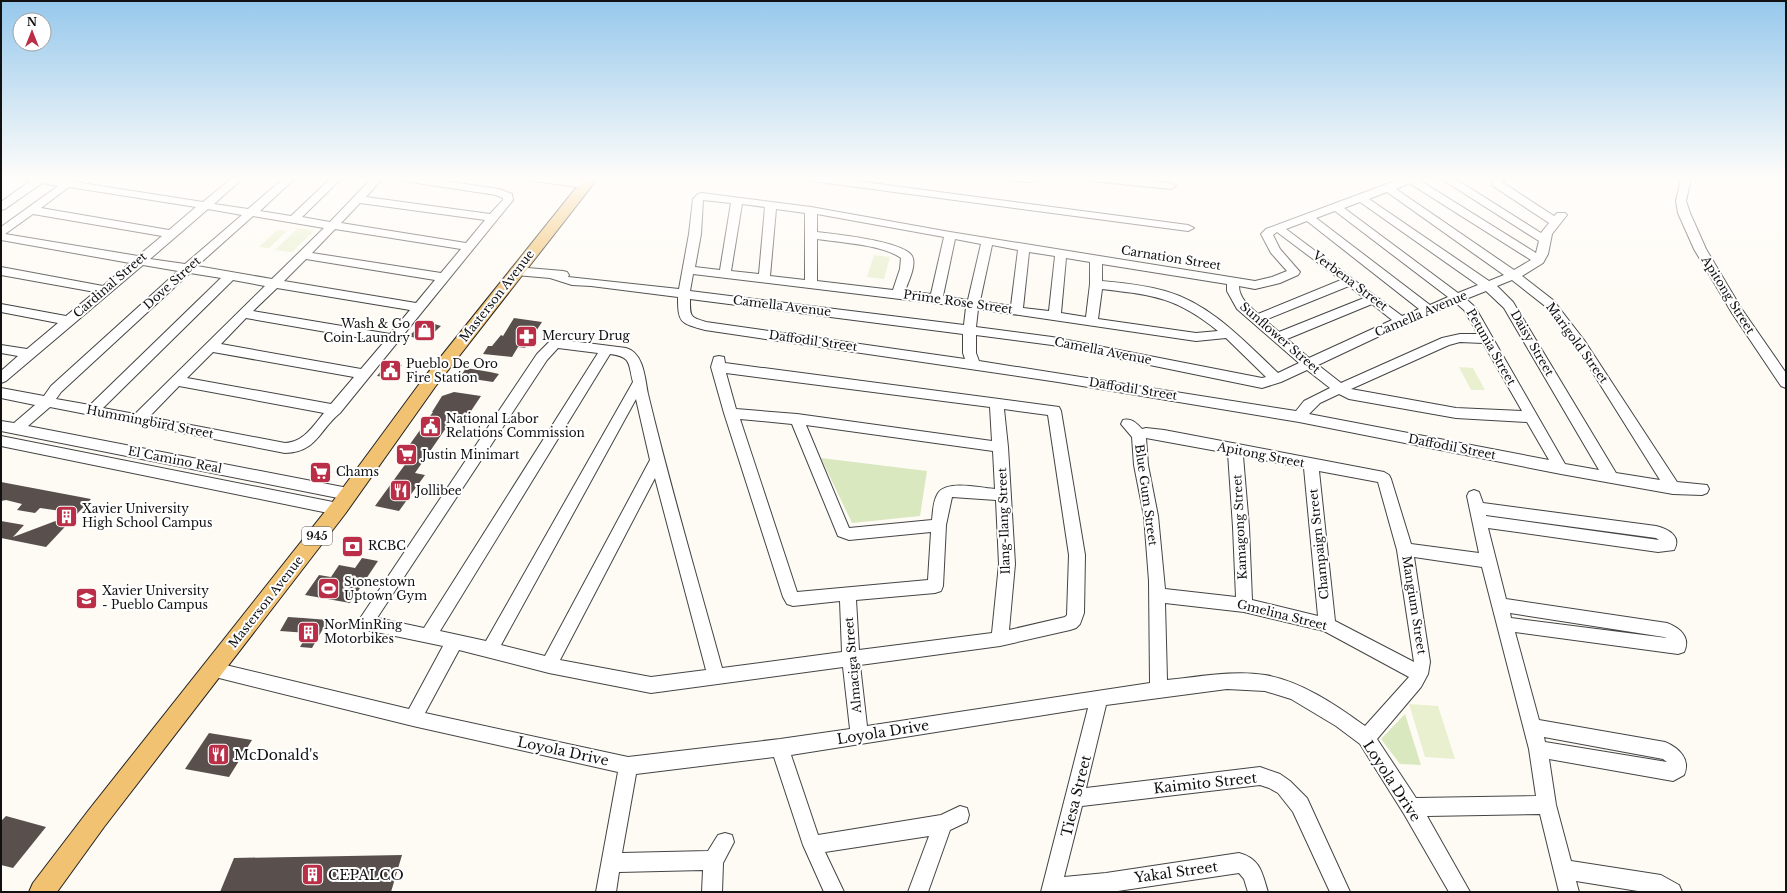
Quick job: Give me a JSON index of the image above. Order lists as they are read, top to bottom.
{
  "streets": {
    "main road": ["Masterson Avenue", "945"],
    "street": [
      "Carnation Street",
      "Verbena Street",
      "Dove Street",
      "Cardinal Street",
      "Apitong Street",
      "Prime Rose Street",
      "Camella Avenue",
      "Sunflower Street",
      "Daffodil Street",
      "Daisy Street",
      "Marigold Street",
      "Petunia Street",
      "Hummingbird Street",
      "El Camino Real",
      "Blue Gum Street",
      "Ilang-Ilang Street",
      "Kamagong Street",
      "Champaign Street",
      "Mangium Street",
      "Gmelina Street",
      "Almaciga Street",
      "Loyola Drive",
      "Kaimito Street",
      "Tiesa Street",
      "Yakal Street"
    ]
  },
  "crossings": [
    ["Carnation Street", "Verbena Street"],
    ["Carnation Street", "Sunflower Street"],
    ["Verbena Street", "Camella Avenue"],
    ["Dove Street", "Hummingbird Street"],
    ["Dove Street", "El Camino Real"],
    ["Apitong Street", "Blue Gum Street"],
    ["Apitong Street", "Kamagong Street"],
    ["Apitong Street", "Champaign Street"],
    ["Apitong Street", "Mangium Street"],
    ["Masterson Avenue", "Camella Avenue"],
    ["Masterson Avenue", "El Camino Real"],
    ["Masterson Avenue", "Loyola Drive"],
    ["Prime Rose Street", "Daffodil Street"],
    ["Camella Avenue", "Sunflower Street"],
    ["Camella Avenue", "Daffodil Street"],
    ["Camella Avenue", "Daisy Street"],
    ["Camella Avenue", "Marigold Street"],
    ["Camella Avenue", "Petunia Street"],
    ["Sunflower Street", "Petunia Street"],
    ["Daffodil Street", "Daisy Street"],
    ["Daffodil Street", "Marigold Street"],
    ["Daffodil Street", "Petunia Street"],
    ["Blue Gum Street", "Gmelina Street"],
    ["Blue Gum Street", "Loyola Drive"],
    ["Kamagong Street", "Gmelina Street"],
    ["Champaign Street", "Gmelina Street"],
    ["Mangium Street", "Gmelina Street"],
    ["Almaciga Street", "Loyola Drive"],
    ["Loyola Drive", "Tiesa Street"],
    ["Kaimito Street", "Tiesa Street"],
    ["Tiesa Street", "Yakal Street"]
  ],
  "places": {
    "shop": ["Wash & Go Coin Laundry"],
    "pharmacy": ["Mercury Drug"],
    "public building": ["Pueblo De Oro Fire Station", "National Labor Relations Commission"],
    "supermarket": ["Justin Minimart", "Chams"],
    "restaurant": ["Jollibee", "McDonald's"],
    "building": ["Xavier University High School Campus", "NorMinRing Motorbikes", "CEPALCO"],
    "bank": ["RCBC"],
    "sports": ["Stonestown Uptown Gym"],
    "school or university": ["Xavier University - Pueblo Campus"]
  },
  "north": "top"
}
